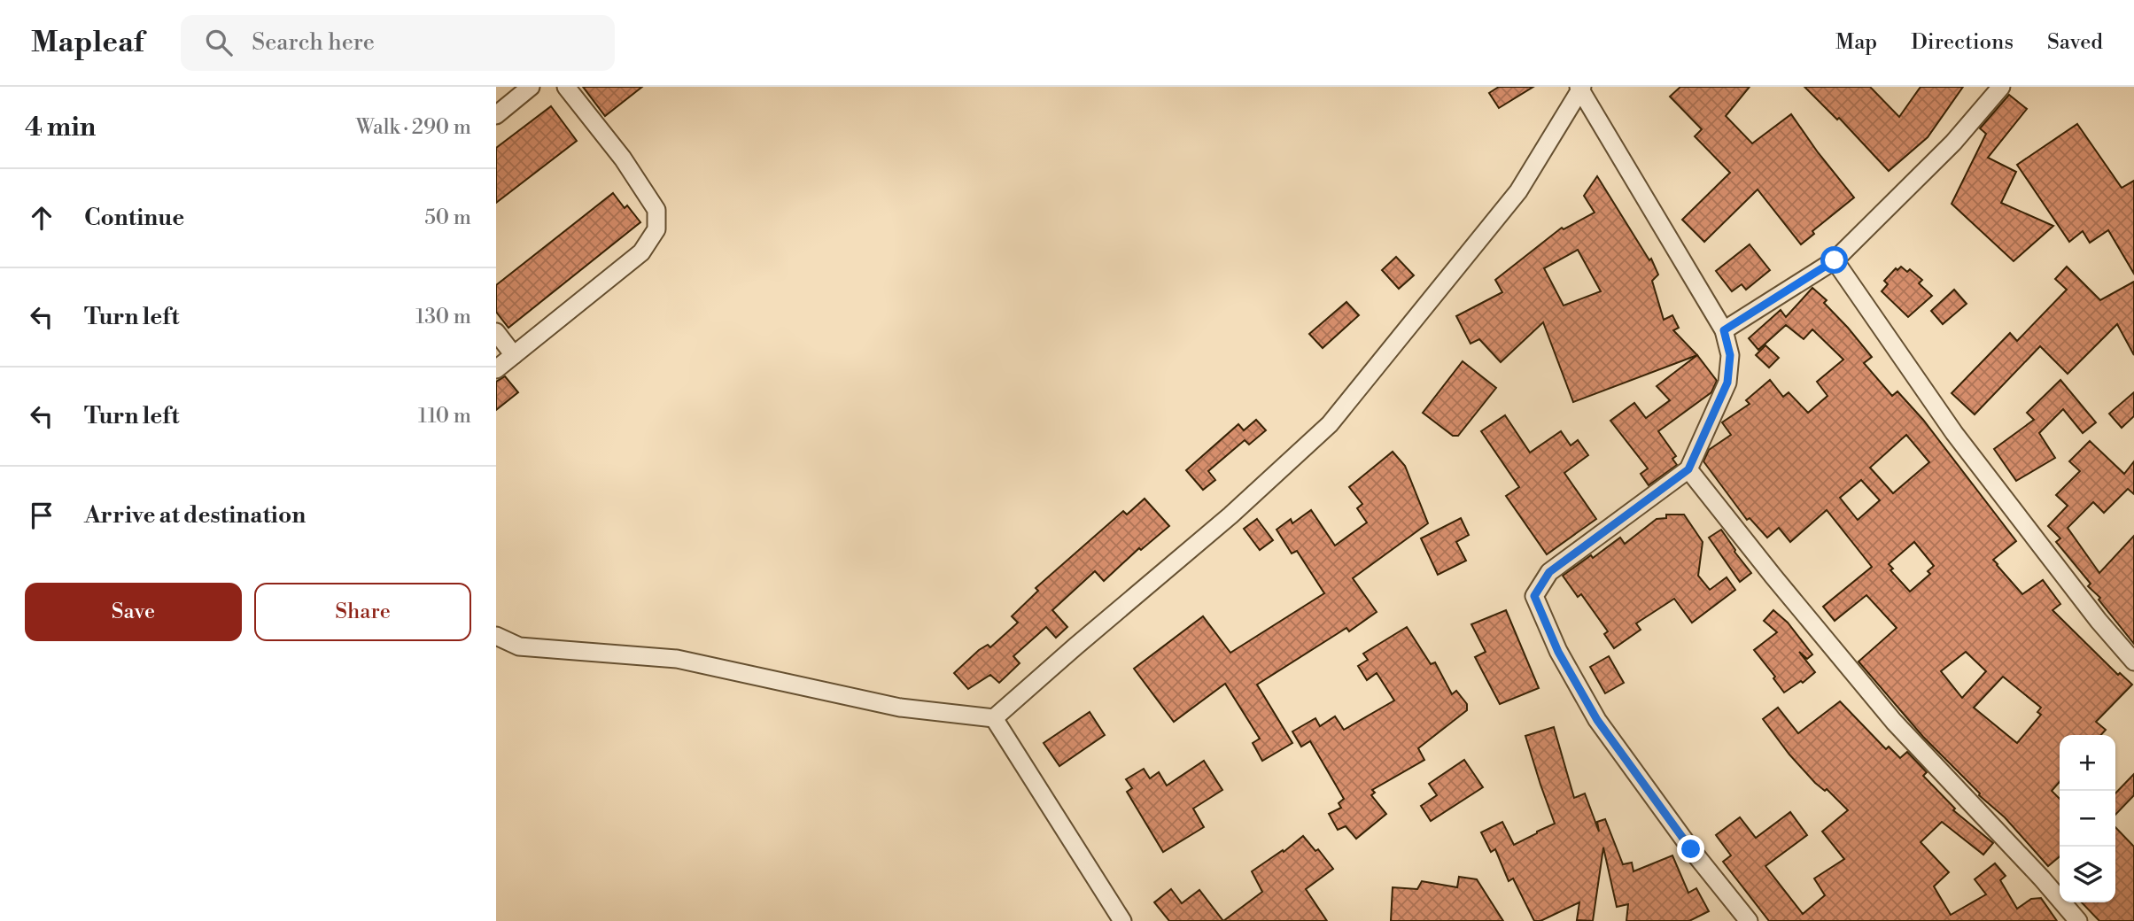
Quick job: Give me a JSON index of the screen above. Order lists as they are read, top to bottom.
{
  "page": {
    "header": "Mapleaf",
    "search": "Search here",
    "nav": ["Map", "Directions", "Saved"],
    "heading": ["4 min", "Walk · 290 m"],
    "list": [
      ["Continue", "50 m"],
      ["Turn left", "130 m"],
      ["Turn left", "110 m"],
      "Arrive at destination"
    ],
    "buttons": ["Save", "Share"],
    "map_buttons": ["+", "−"]
  }
}
